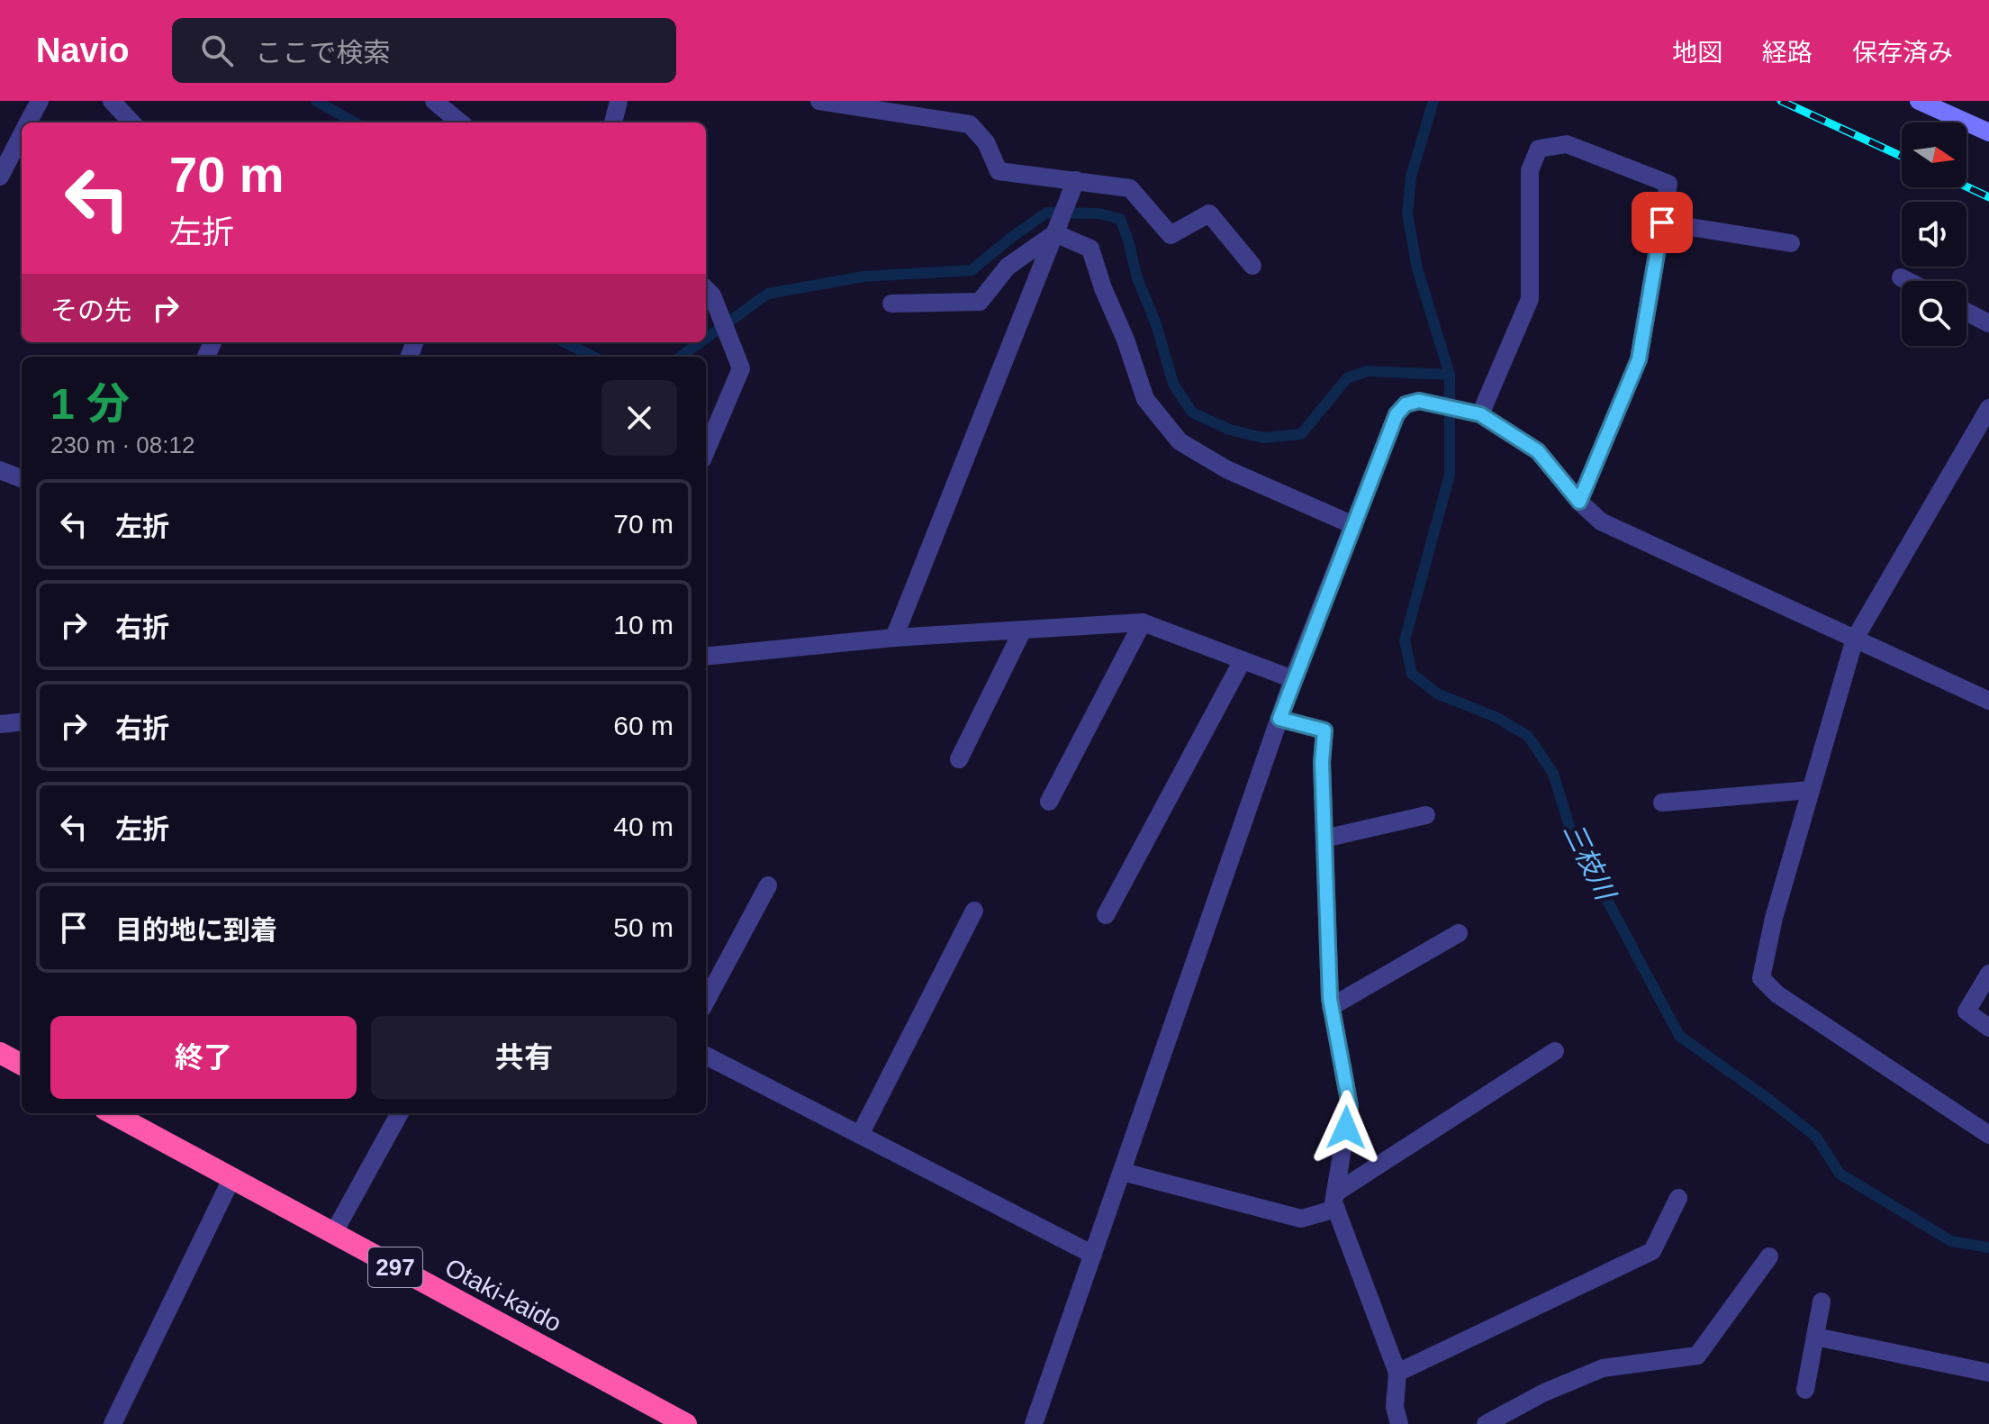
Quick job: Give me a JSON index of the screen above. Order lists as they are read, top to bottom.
{
  "streets": {
    "highway": ["297", "Otaki-kaido"]
  },
  "water": ["三枝川"],
  "north": "right",
  "page": {
    "header": "Navio",
    "search": "ここで検索",
    "nav": ["地図", "経路", "保存済み"],
    "turn": ["70 m", "左折"],
    "then": "その先",
    "heading": ["1 分", "230 m · 08:12"],
    "list": [
      {
        "name": "左折",
        "value": "70 m"
      },
      {
        "name": "右折",
        "value": "10 m"
      },
      {
        "name": "右折",
        "value": "60 m"
      },
      {
        "name": "左折",
        "value": "40 m"
      },
      {
        "name": "目的地に到着",
        "value": "50 m"
      }
    ],
    "buttons": ["終了", "共有"]
  }
}
